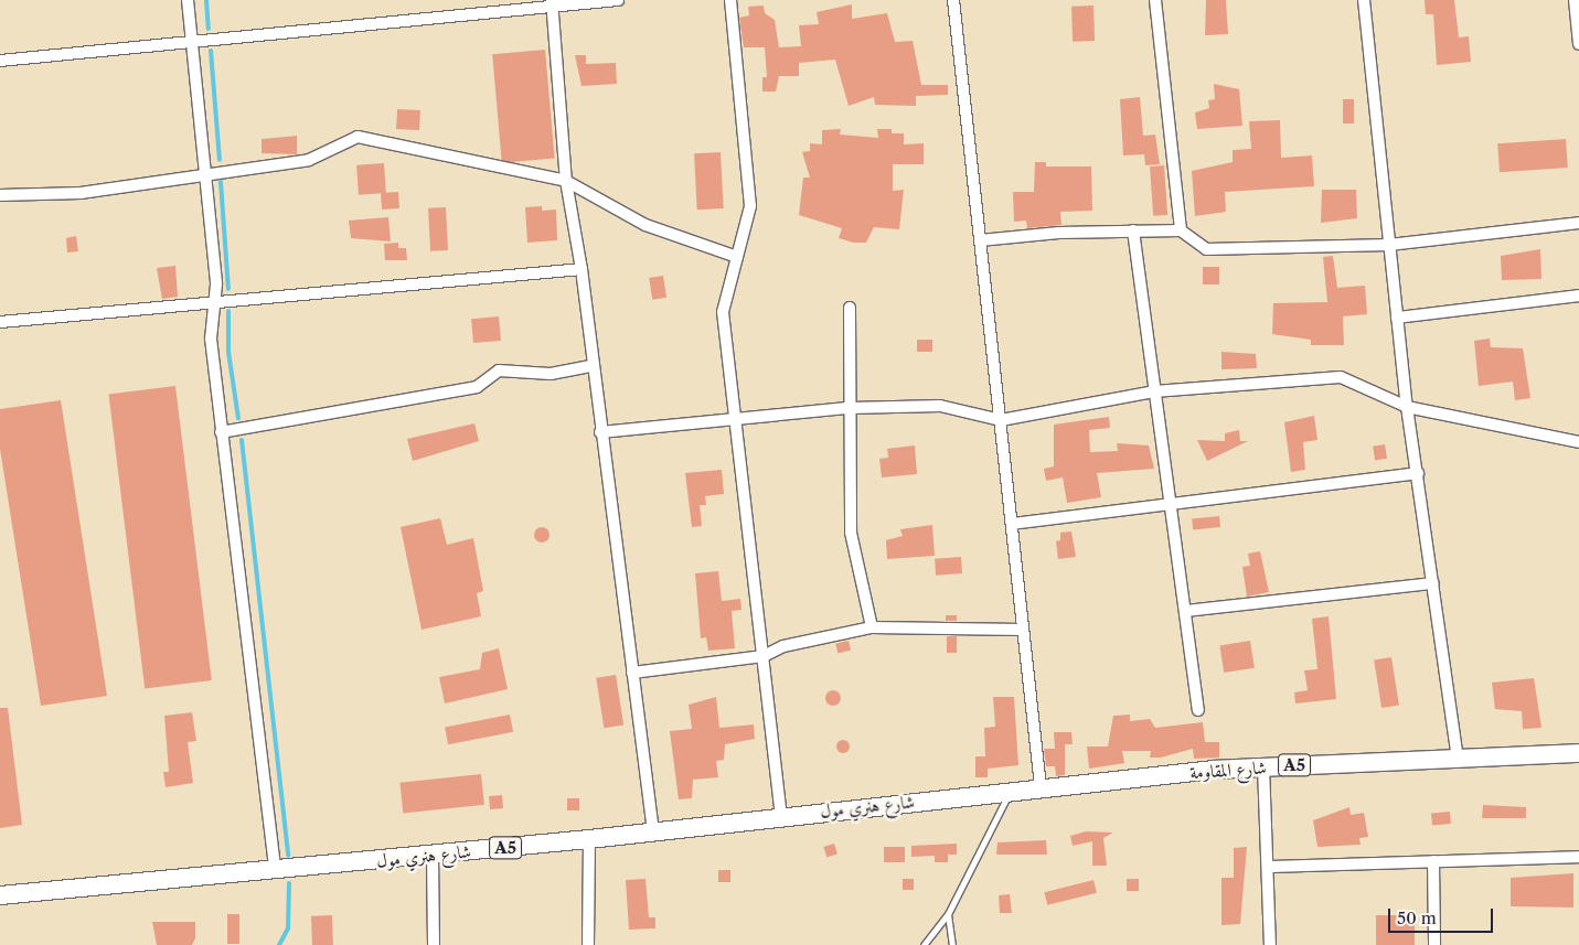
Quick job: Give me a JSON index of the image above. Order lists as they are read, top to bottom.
{
  "streets": {
    "highway": ["A5", "شارع المقاومة", "شارع هنري مول"]
  },
  "crossings": [
    ["شارع المقاومة", "شارع هنري مول"]
  ],
  "scale_bar": "50 m"
}
